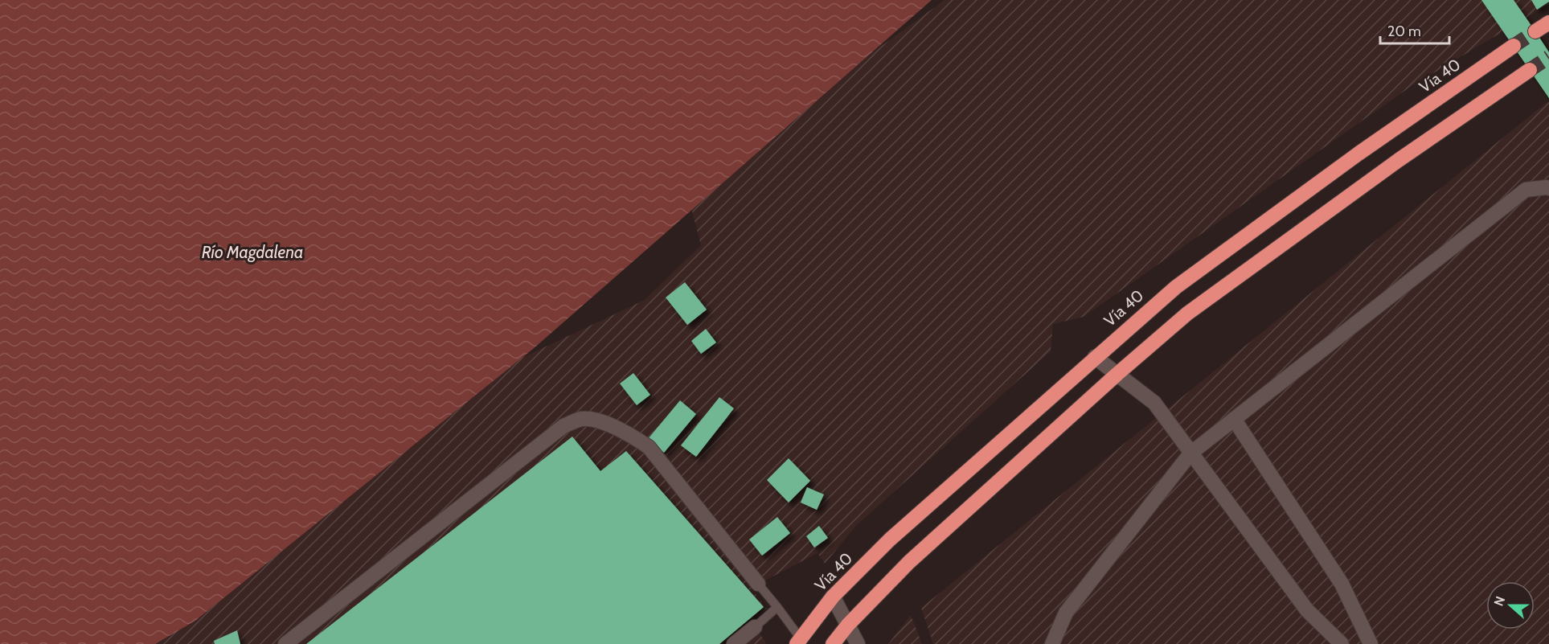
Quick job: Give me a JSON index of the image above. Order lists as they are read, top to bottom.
{
  "streets": {
    "highway": ["Vía 40"]
  },
  "water": ["Río Magdalena"],
  "scale_bar": "20 m",
  "north": "left"
}
